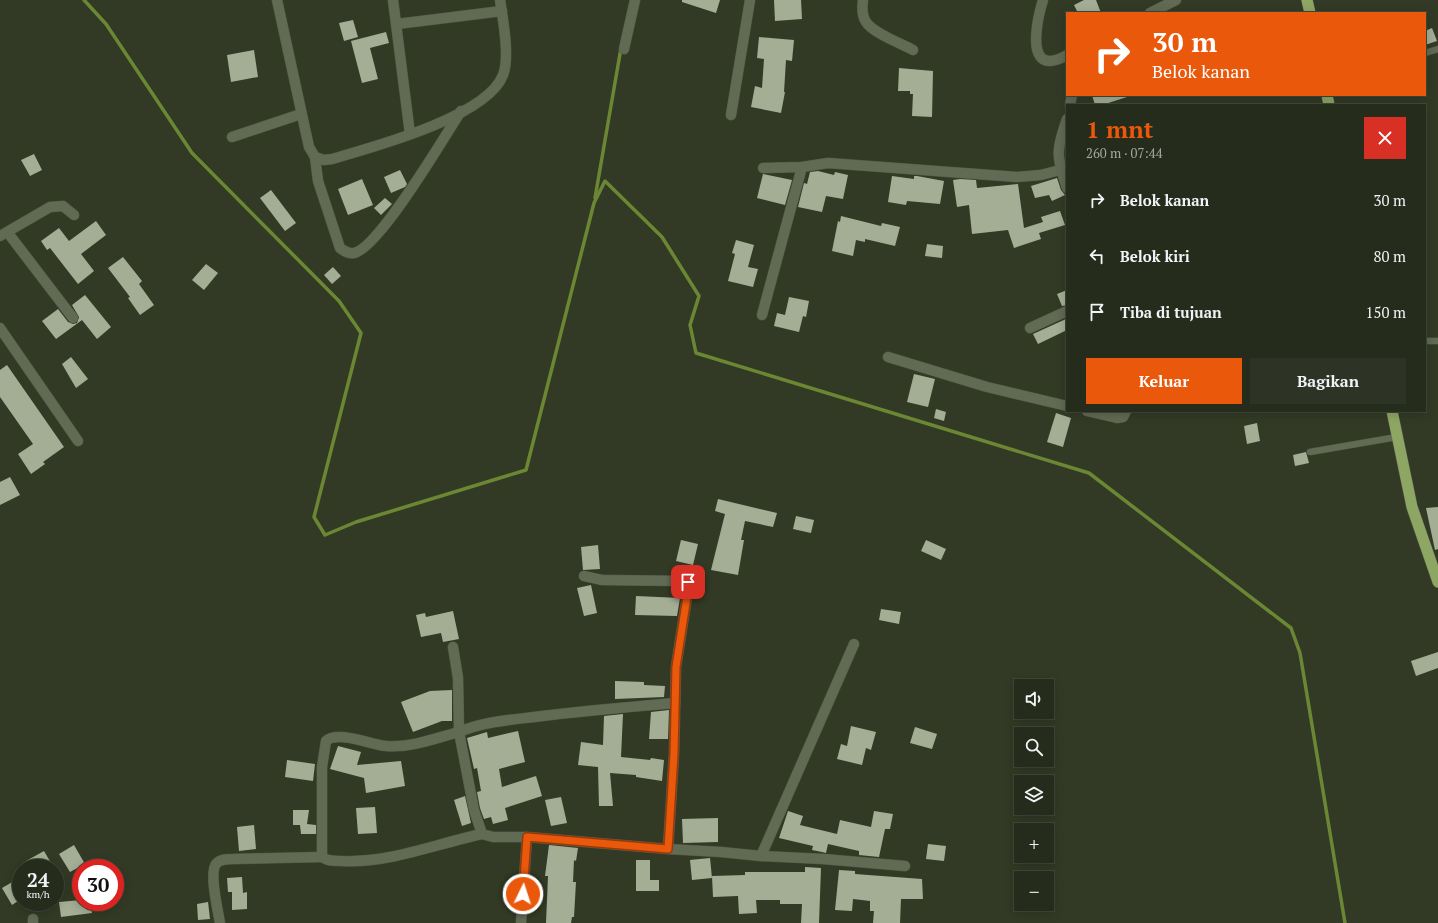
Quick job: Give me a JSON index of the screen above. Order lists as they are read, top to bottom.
{
  "page": {
    "turn": ["30 m", "Belok kanan"],
    "heading": ["1 mnt", "260 m · 07:44"],
    "list": [
      {
        "name": "Belok kanan",
        "value": "30 m"
      },
      {
        "name": "Belok kiri",
        "value": "80 m"
      },
      {
        "name": "Tiba di tujuan",
        "value": "150 m"
      }
    ],
    "buttons": ["Keluar", "Bagikan"],
    "map_buttons": ["+", "−"],
    "speed": "24 km/h",
    "limit": "30"
  }
}
